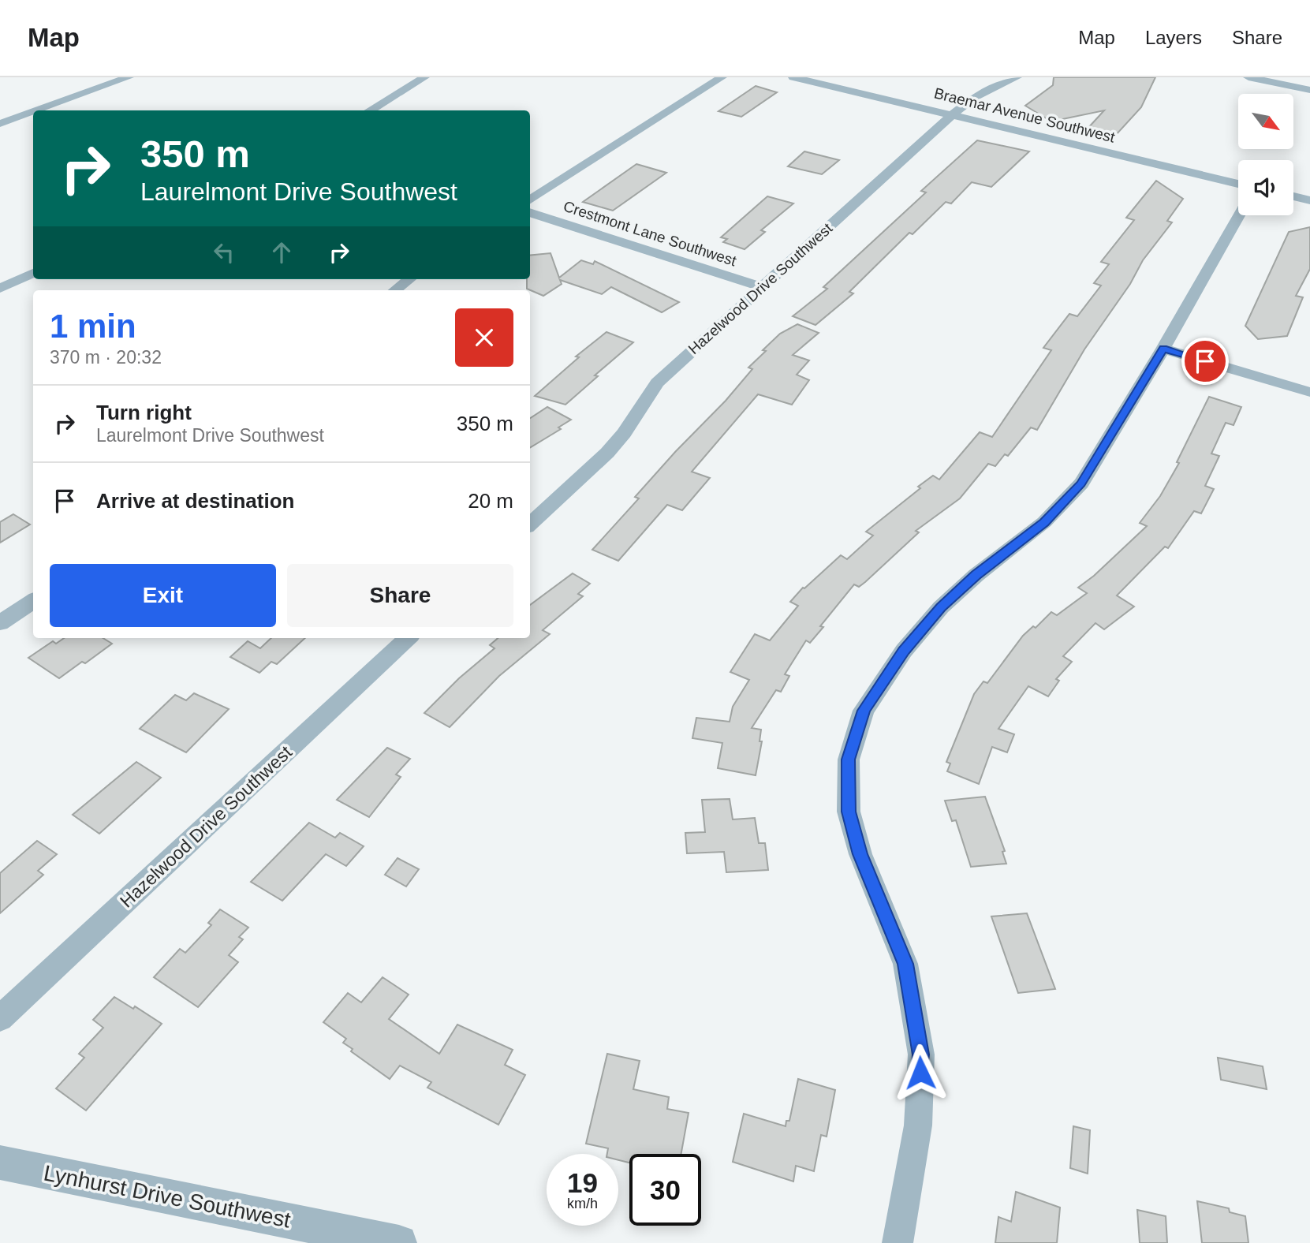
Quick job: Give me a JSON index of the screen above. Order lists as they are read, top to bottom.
{
  "streets": {
    "street": [
      "Braemar Avenue Southwest",
      "Crestmont Lane Southwest",
      "Hazelwood Drive Southwest",
      "Lynhurst Drive Southwest"
    ]
  },
  "crossings": [
    ["Braemar Avenue Southwest", "Hazelwood Drive Southwest"],
    ["Crestmont Lane Southwest", "Hazelwood Drive Southwest"]
  ],
  "north": "bottom right",
  "page": {
    "header": "Map",
    "nav": ["Map", "Layers", "Share"],
    "turn": ["350 m", "Laurelmont Drive Southwest"],
    "heading": ["1 min", "370 m · 20:32"],
    "list": [
      {
        "name": "Turn right",
        "note": "Laurelmont Drive Southwest",
        "value": "350 m"
      },
      {
        "name": "Arrive at destination",
        "value": "20 m"
      }
    ],
    "buttons": ["Exit", "Share"],
    "speed": "19 km/h",
    "limit": "30"
  }
}
